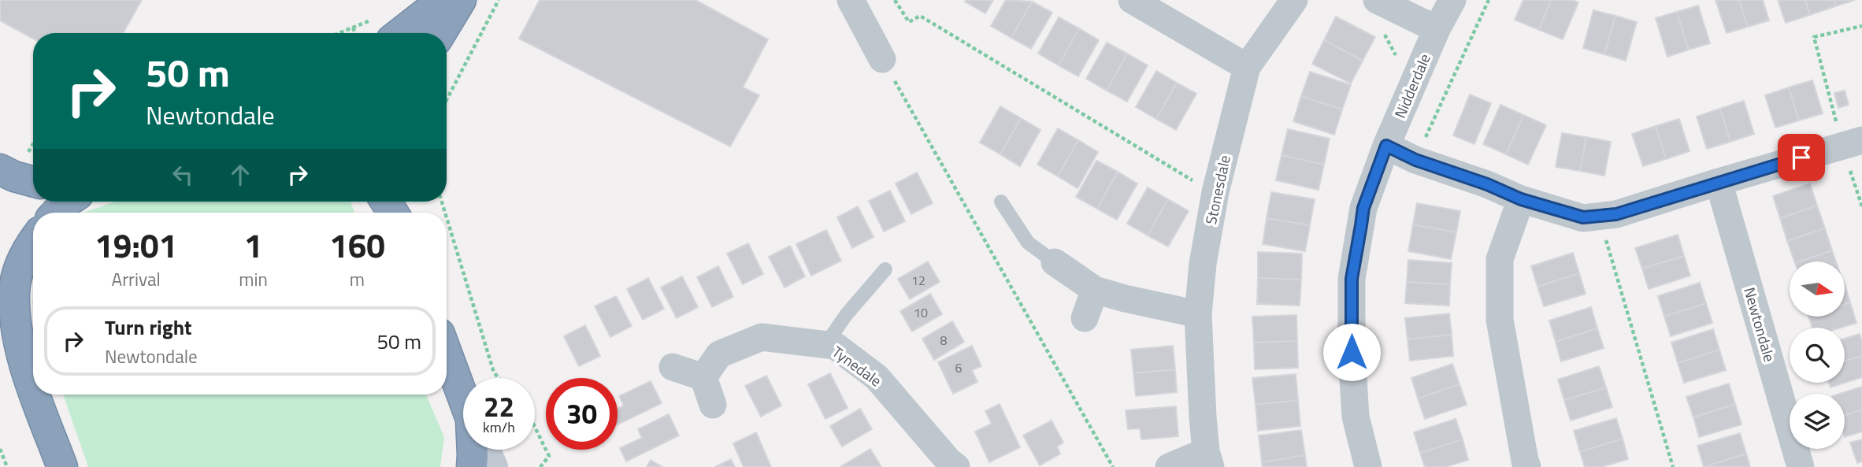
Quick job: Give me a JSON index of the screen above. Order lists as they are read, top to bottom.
{
  "streets": {
    "street": [
      "Nidderdale",
      "Stonesdale",
      "Newtondale",
      "Tynedale"
    ]
  },
  "house_numbers": [
    "12",
    "10",
    "8",
    "6"
  ],
  "north": "right",
  "page": {
    "turn": ["50 m", "Newtondale"],
    "eta": [
      "19:01",
      "Arrival",
      "1",
      "min",
      "160",
      "m"
    ],
    "list": [
      {
        "name": "Turn right",
        "note": "Newtondale",
        "value": "50 m"
      }
    ],
    "speed": "22 km/h",
    "limit": "30"
  }
}
